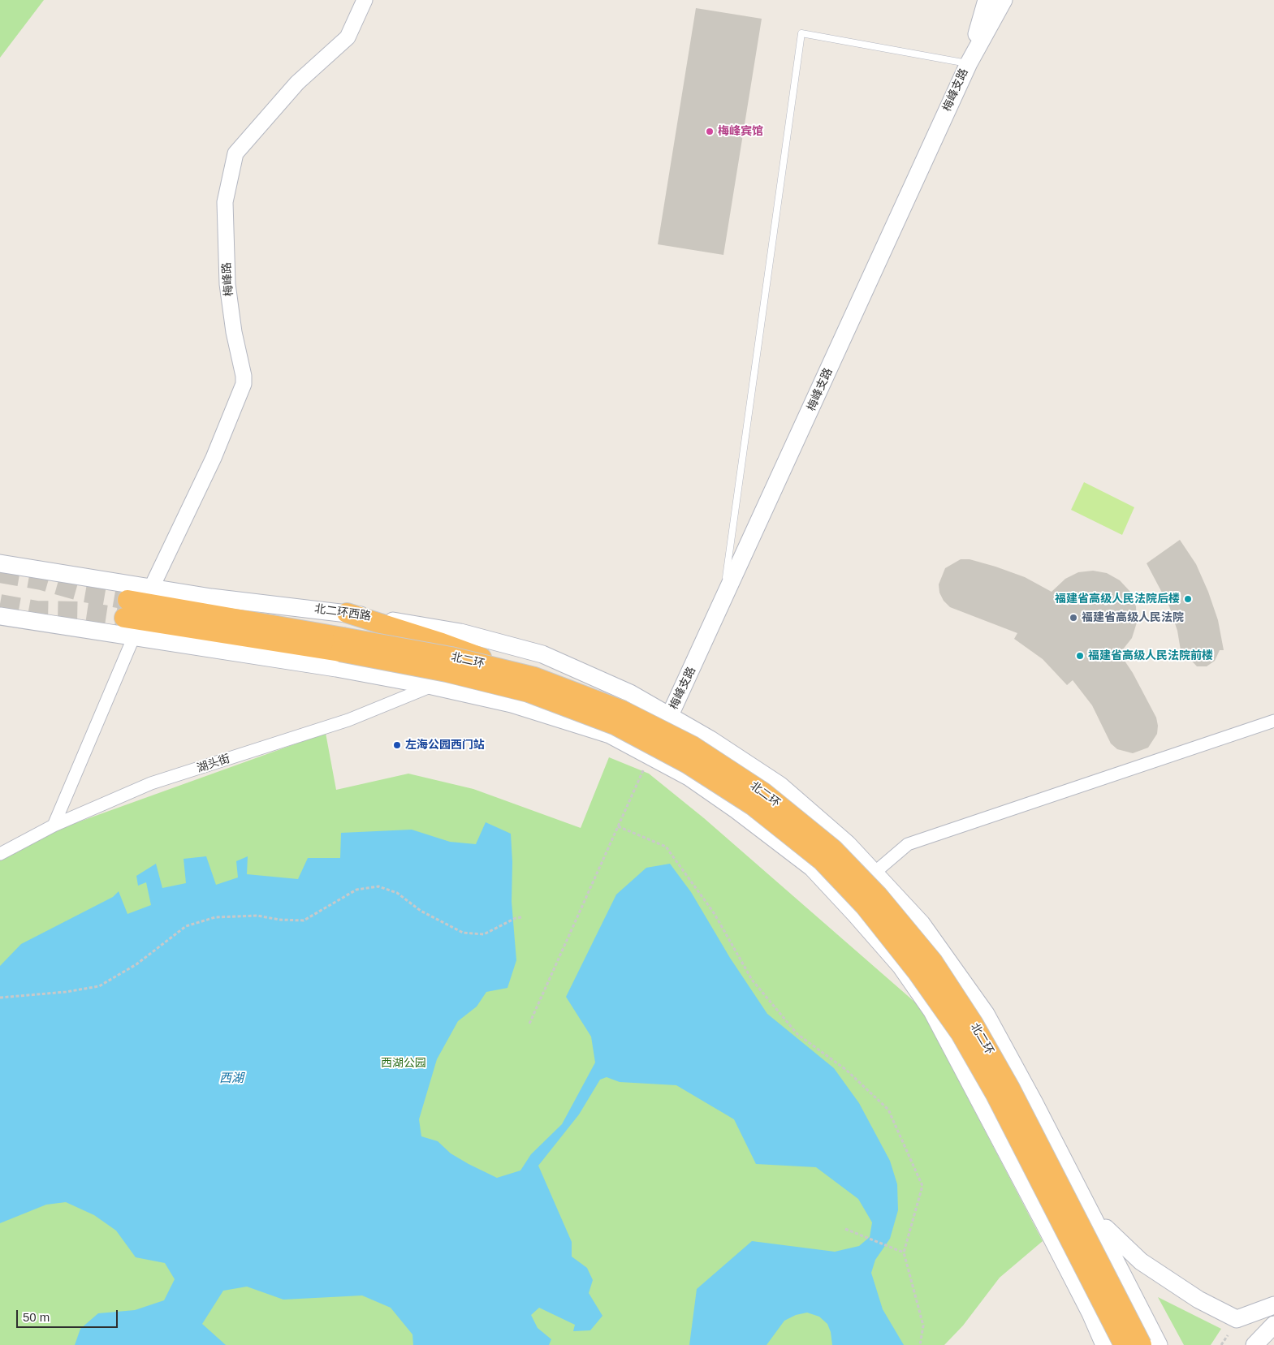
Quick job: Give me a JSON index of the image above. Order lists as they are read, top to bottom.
{
  "streets": {
    "highway": ["北二环"],
    "main road": ["梅峰支路", "北二环西路"],
    "street": ["梅峰路", "湖头街"]
  },
  "crossings": [
    ["梅峰支路", "北二环西路"],
    ["梅峰路", "北二环西路"]
  ],
  "water": ["西湖"],
  "parks": ["西湖公园"],
  "places": [
    "梅峰宾馆",
    "福建省高级人民法院后楼",
    "福建省高级人民法院",
    "福建省高级人民法院前楼",
    "左海公园西门站"
  ],
  "scale_bar": "50 m"
}
